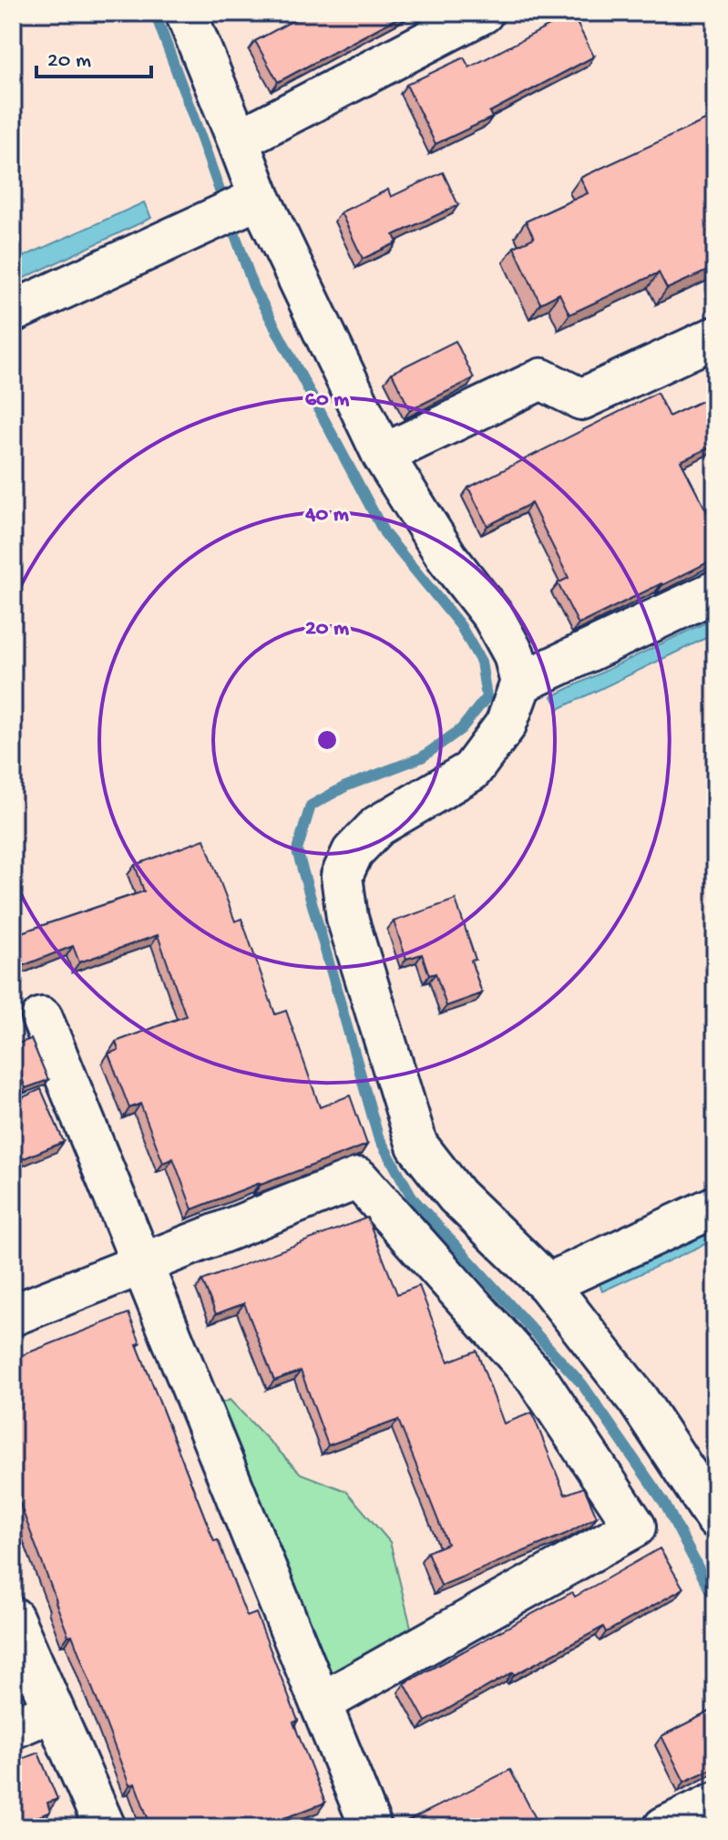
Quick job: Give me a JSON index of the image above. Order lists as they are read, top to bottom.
{
  "scale_bar": "20 m",
  "rings": ["60 m", "40 m", "20 m"]
}
